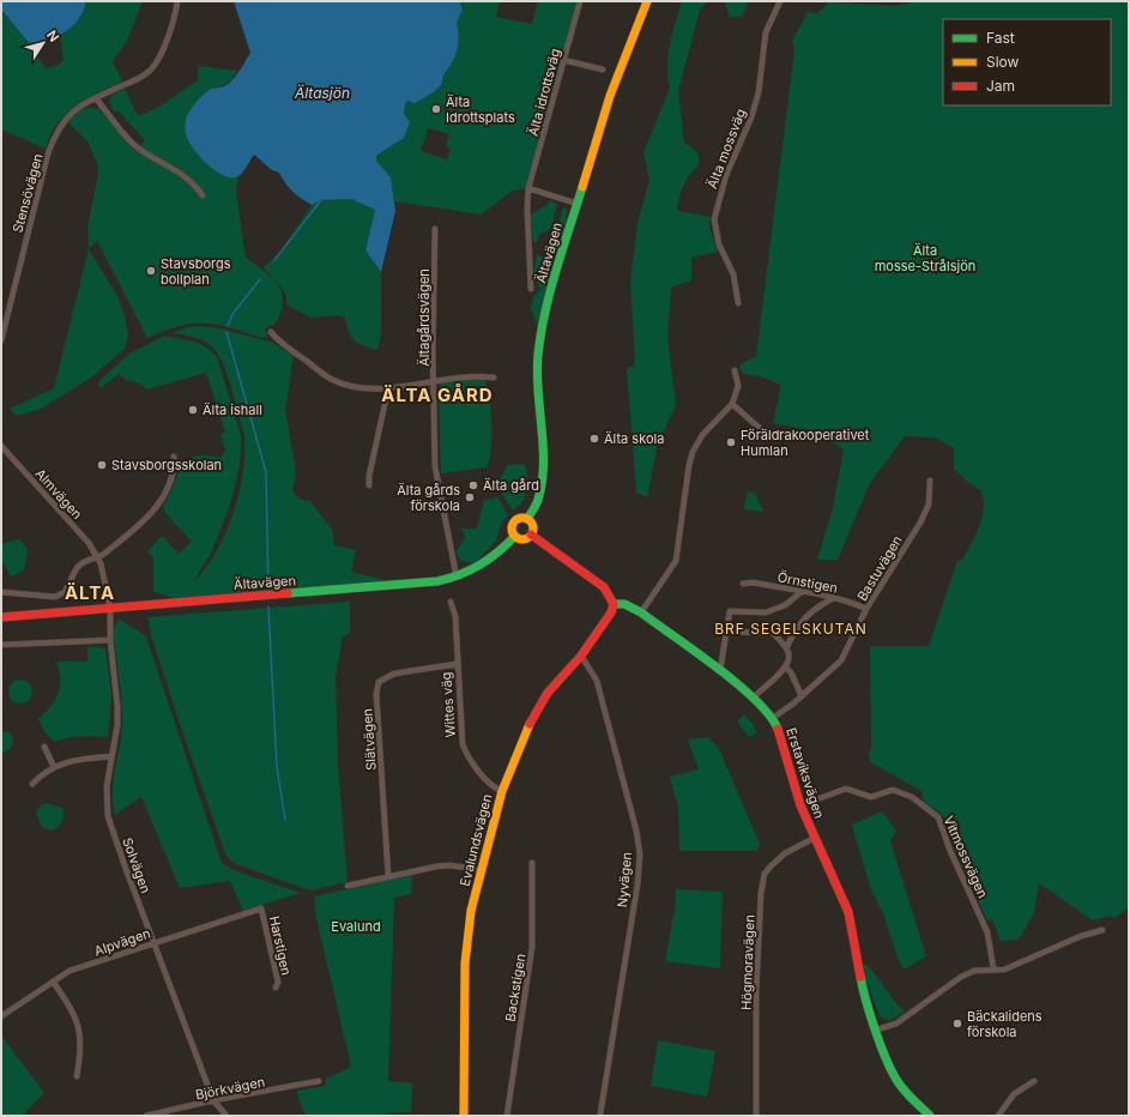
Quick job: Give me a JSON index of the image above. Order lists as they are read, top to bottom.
{
  "streets": {
    "street": [
      "Älta idrottsväg",
      "Älta mossväg",
      "Stensövägen",
      "Ältavägen",
      "Ältagårdsvägen",
      "Almvägen",
      "Bastuvägen",
      "Örnstigen",
      "Wittes väg",
      "Slätvägen",
      "Erstaviksvägen",
      "Evalundsvägen",
      "Vitmossvägen",
      "Solvägen",
      "Nyvägen",
      "Alpvägen",
      "Harstigen",
      "Högmoravägen",
      "Backstigen",
      "Björkvägen"
    ]
  },
  "crossings": [
    ["Ältavägen", "Ältagårdsvägen"],
    ["Ältavägen", "Almvägen"],
    ["Ältavägen", "Solvägen"],
    ["Almvägen", "Solvägen"],
    ["Bastuvägen", "Örnstigen"],
    ["Bastuvägen", "Erstaviksvägen"],
    ["Wittes väg", "Slätvägen"],
    ["Wittes väg", "Evalundsvägen"],
    ["Erstaviksvägen", "Evalundsvägen"],
    ["Erstaviksvägen", "Vitmossvägen"],
    ["Erstaviksvägen", "Högmoravägen"],
    ["Evalundsvägen", "Nyvägen"],
    ["Solvägen", "Alpvägen"],
    ["Solvägen", "Björkvägen"],
    ["Alpvägen", "Harstigen"]
  ],
  "districts": ["ÄLTA GÅRD", "ÄLTA", "BRF SEGELSKUTAN"],
  "water": ["Ältasjön"],
  "parks": ["Älta mosse-Strålsjön", "Evalund"],
  "places": [
    "Älta Idrottsplats",
    "Stavsborgs bollplan",
    "Älta ishall",
    "Älta skola",
    "Föräldrakooperativet Humlan",
    "Stavsborgsskolan",
    "Älta gård",
    "Älta gårds förskola",
    "Bäckalidens förskola"
  ],
  "legend": ["Fast", "Slow", "Jam"],
  "north": "top right"
}
